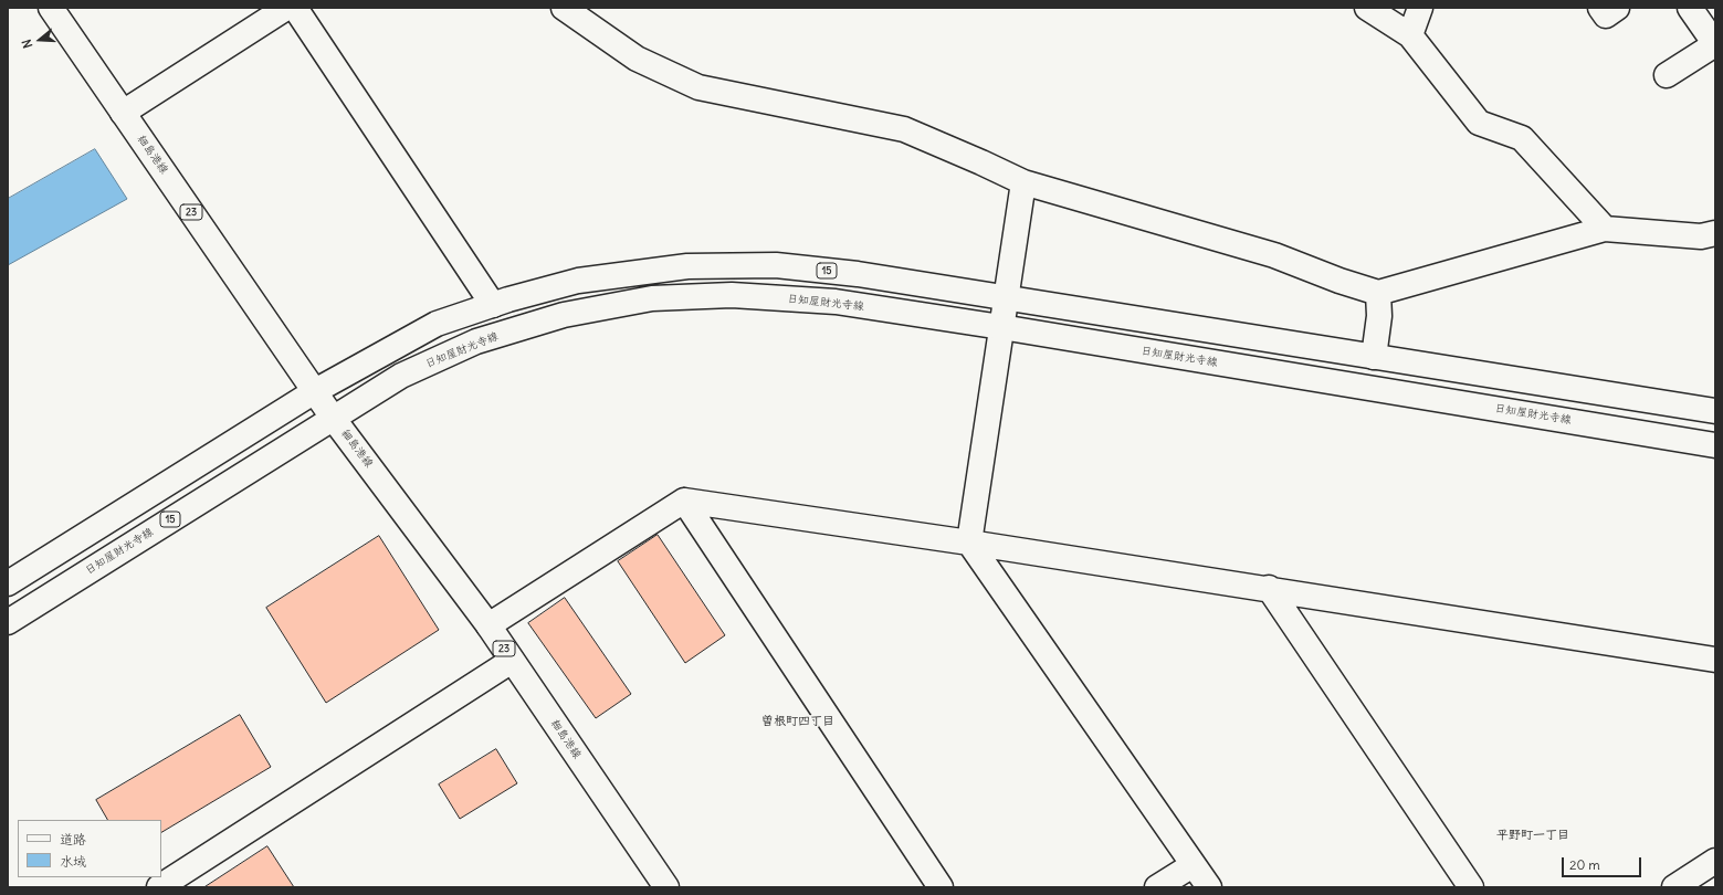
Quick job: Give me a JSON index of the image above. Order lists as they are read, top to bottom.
{
  "streets": {
    "street": [
      "細島港線",
      "23",
      "15",
      "日知屋財光寺線"
    ]
  },
  "crossings": [
    ["細島港線", "15"],
    ["細島港線", "日知屋財光寺線"]
  ],
  "districts": ["曽根町四丁目", "平野町一丁目"],
  "legend": ["道路", "水域"],
  "scale_bar": "20 m",
  "north": "left"
}
